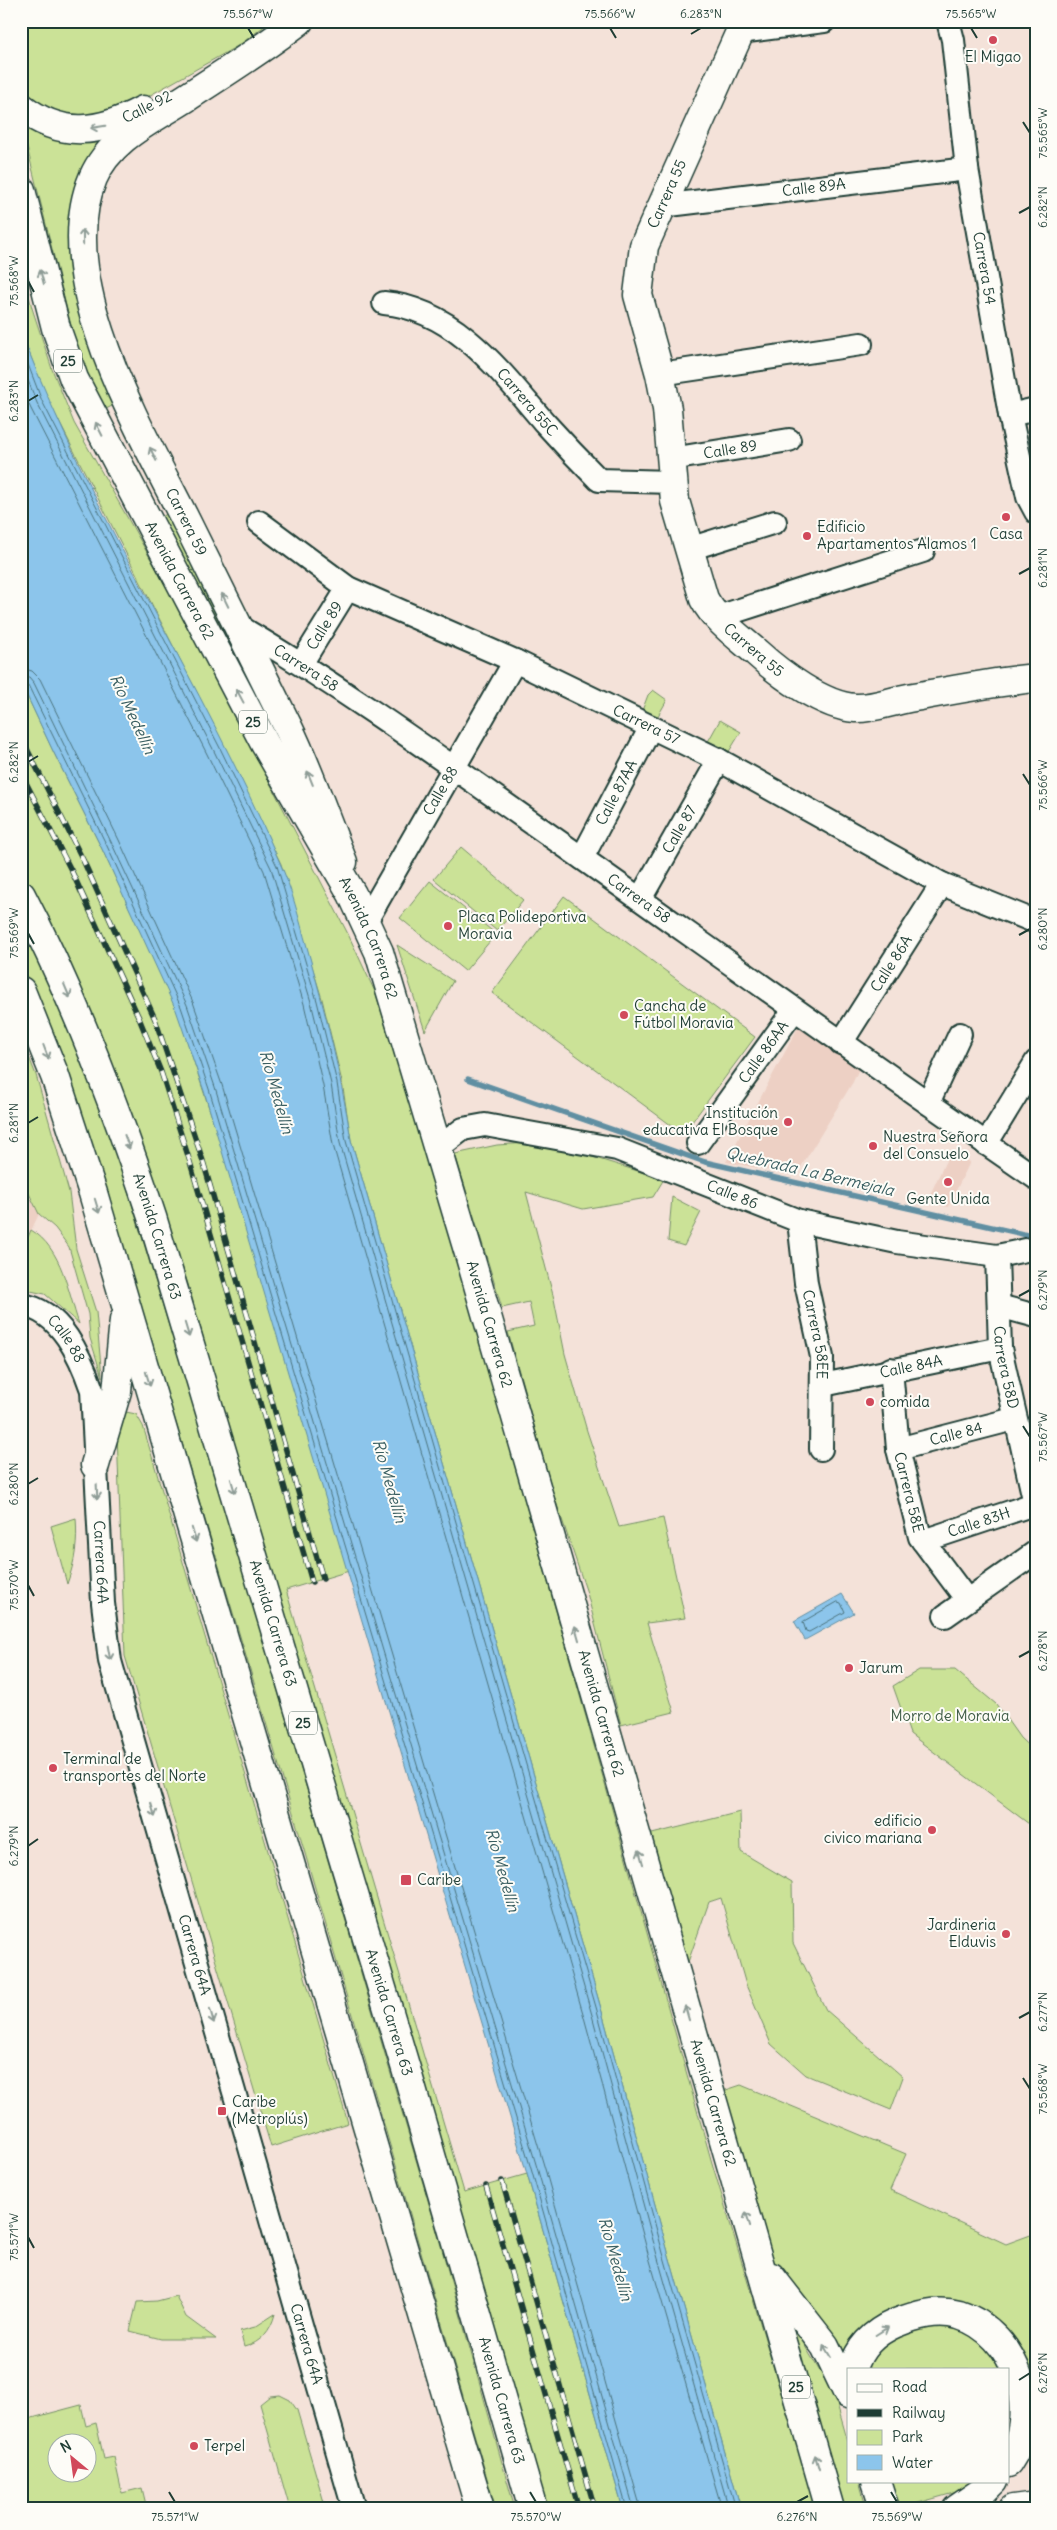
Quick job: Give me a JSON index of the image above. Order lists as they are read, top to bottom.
{
  "streets": {
    "main road": [
      "Calle 92",
      "Carrera 55",
      "25",
      "Carrera 59",
      "Avenida Carrera 62",
      "Avenida Carrera 63"
    ],
    "street": [
      "Calle 89A",
      "Carrera 54",
      "Carrera 55C",
      "Calle 89",
      "Carrera 58",
      "Carrera 57",
      "Calle 88",
      "Calle 87AA",
      "Calle 87",
      "Calle 86A",
      "Calle 86AA",
      "Calle 86",
      "Carrera 58EE",
      "Calle 84A",
      "Carrera 58D",
      "Calle 84",
      "Carrera 58E",
      "Calle 83H",
      "Carrera 64A"
    ]
  },
  "crossings": [
    ["Calle 92", "Carrera 59"],
    ["Calle 89A", "Carrera 55"],
    ["Calle 89A", "Carrera 54"],
    ["Carrera 55", "Carrera 55C"],
    ["Carrera 55", "Calle 89"],
    ["Carrera 55C", "Calle 89"],
    ["Calle 89", "Carrera 58"],
    ["Calle 89", "Carrera 57"],
    ["Carrera 59", "Avenida Carrera 62"],
    ["Carrera 59", "Carrera 58"],
    ["Carrera 59", "Calle 88"],
    ["Avenida Carrera 62", "Calle 88"],
    ["Avenida Carrera 62", "Calle 86"],
    ["Carrera 58", "Calle 88"],
    ["Carrera 58", "Calle 87AA"],
    ["Carrera 58", "Calle 87"],
    ["Carrera 58", "Calle 86A"],
    ["Carrera 58", "Calle 86AA"],
    ["Carrera 57", "Calle 88"],
    ["Carrera 57", "Calle 87AA"],
    ["Carrera 57", "Calle 87"],
    ["Carrera 57", "Calle 86A"],
    ["Calle 88", "Carrera 64A"],
    ["Calle 86", "Carrera 58EE"],
    ["Calle 86", "Carrera 58D"],
    ["Carrera 58EE", "Calle 84A"],
    ["Calle 84A", "Carrera 58D"],
    ["Calle 84A", "Carrera 58E"],
    ["Carrera 58D", "Calle 84"],
    ["Carrera 58D", "Calle 83H"],
    ["Calle 84", "Carrera 58E"],
    ["Carrera 58E", "Calle 83H"]
  ],
  "one_way": [
    "Calle 92",
    "Carrera 59",
    "Avenida Carrera 62",
    "Carrera 64A"
  ],
  "water": ["Río Medellín", "Quebrada La Bermejala"],
  "parks": ["Morro de Moravia"],
  "places": {
    "other": [
      "El Migao",
      "Casa",
      "Edificio Apartamentos Alamos 1",
      "Placa Polideportiva Moravia",
      "Cancha de Fútbol Moravia",
      "Institución educativa El Bosque",
      "Nuestra Señora del Consuelo",
      "Gente Unida",
      "comida",
      "Jarum",
      "Terminal de transportes del Norte",
      "edificio civico mariana",
      "Jardineria Elduvis",
      "Terpel"
    ],
    "transit": ["Caribe", "Caribe (Metroplús)"]
  },
  "legend": [
    "Road",
    "Railway",
    "Park",
    "Water"
  ],
  "north": "top left",
  "coordinates": [
    "75.567°W",
    "75.566°W",
    "6.283°N",
    "75.565°W",
    "6.282°N",
    "75.568°W",
    "6.281°N",
    "6.280°N",
    "75.569°W",
    "6.279°N",
    "75.570°W",
    "6.278°N",
    "6.277°N",
    "75.571°W",
    "6.276°N"
  ]
}
